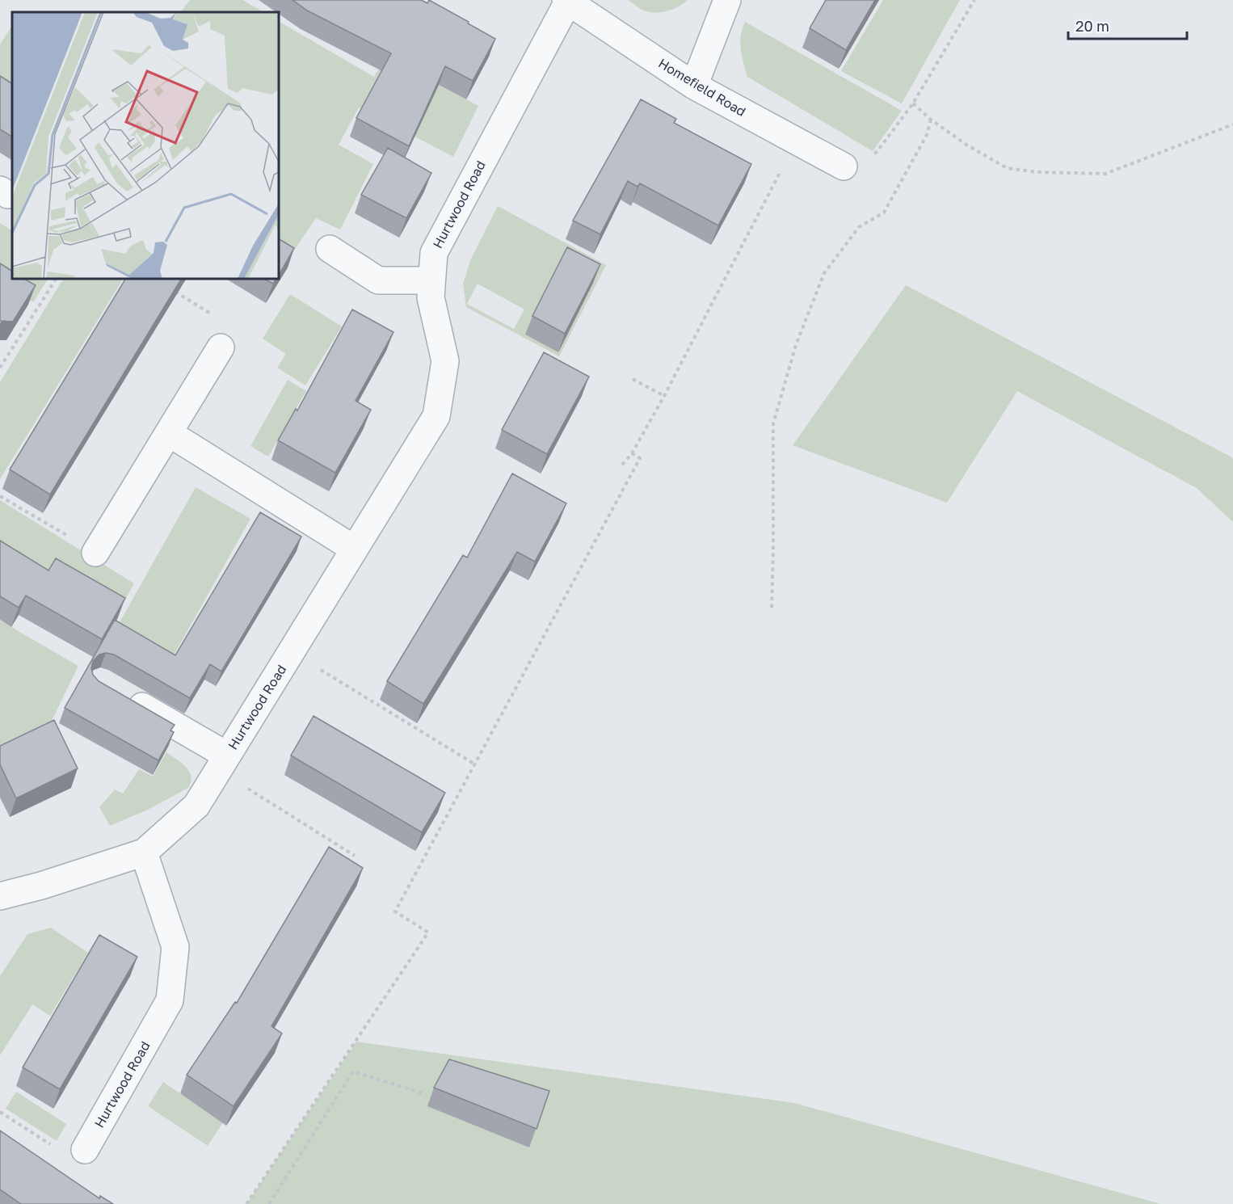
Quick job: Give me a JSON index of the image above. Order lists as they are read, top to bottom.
{
  "streets": {
    "street": ["Homefield Road", "Hurtwood Road"]
  },
  "crossings": [
    ["Homefield Road", "Hurtwood Road"]
  ],
  "scale_bar": "20 m"
}
